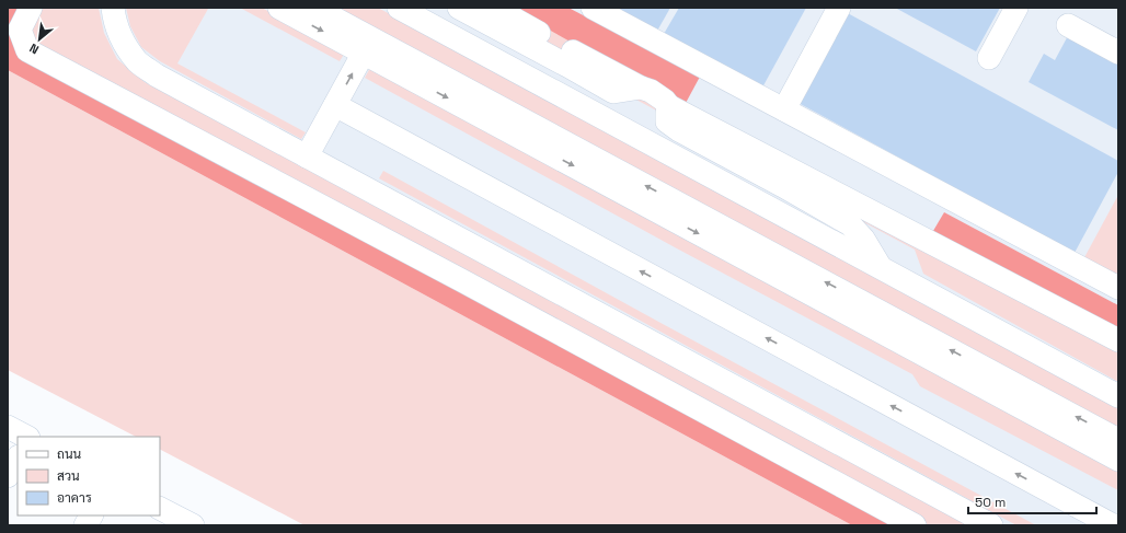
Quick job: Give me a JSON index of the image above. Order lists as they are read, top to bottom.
{
  "legend": ["ถนน", "สวน", "อาคาร"],
  "scale_bar": "50 m",
  "north": "bottom left"
}
